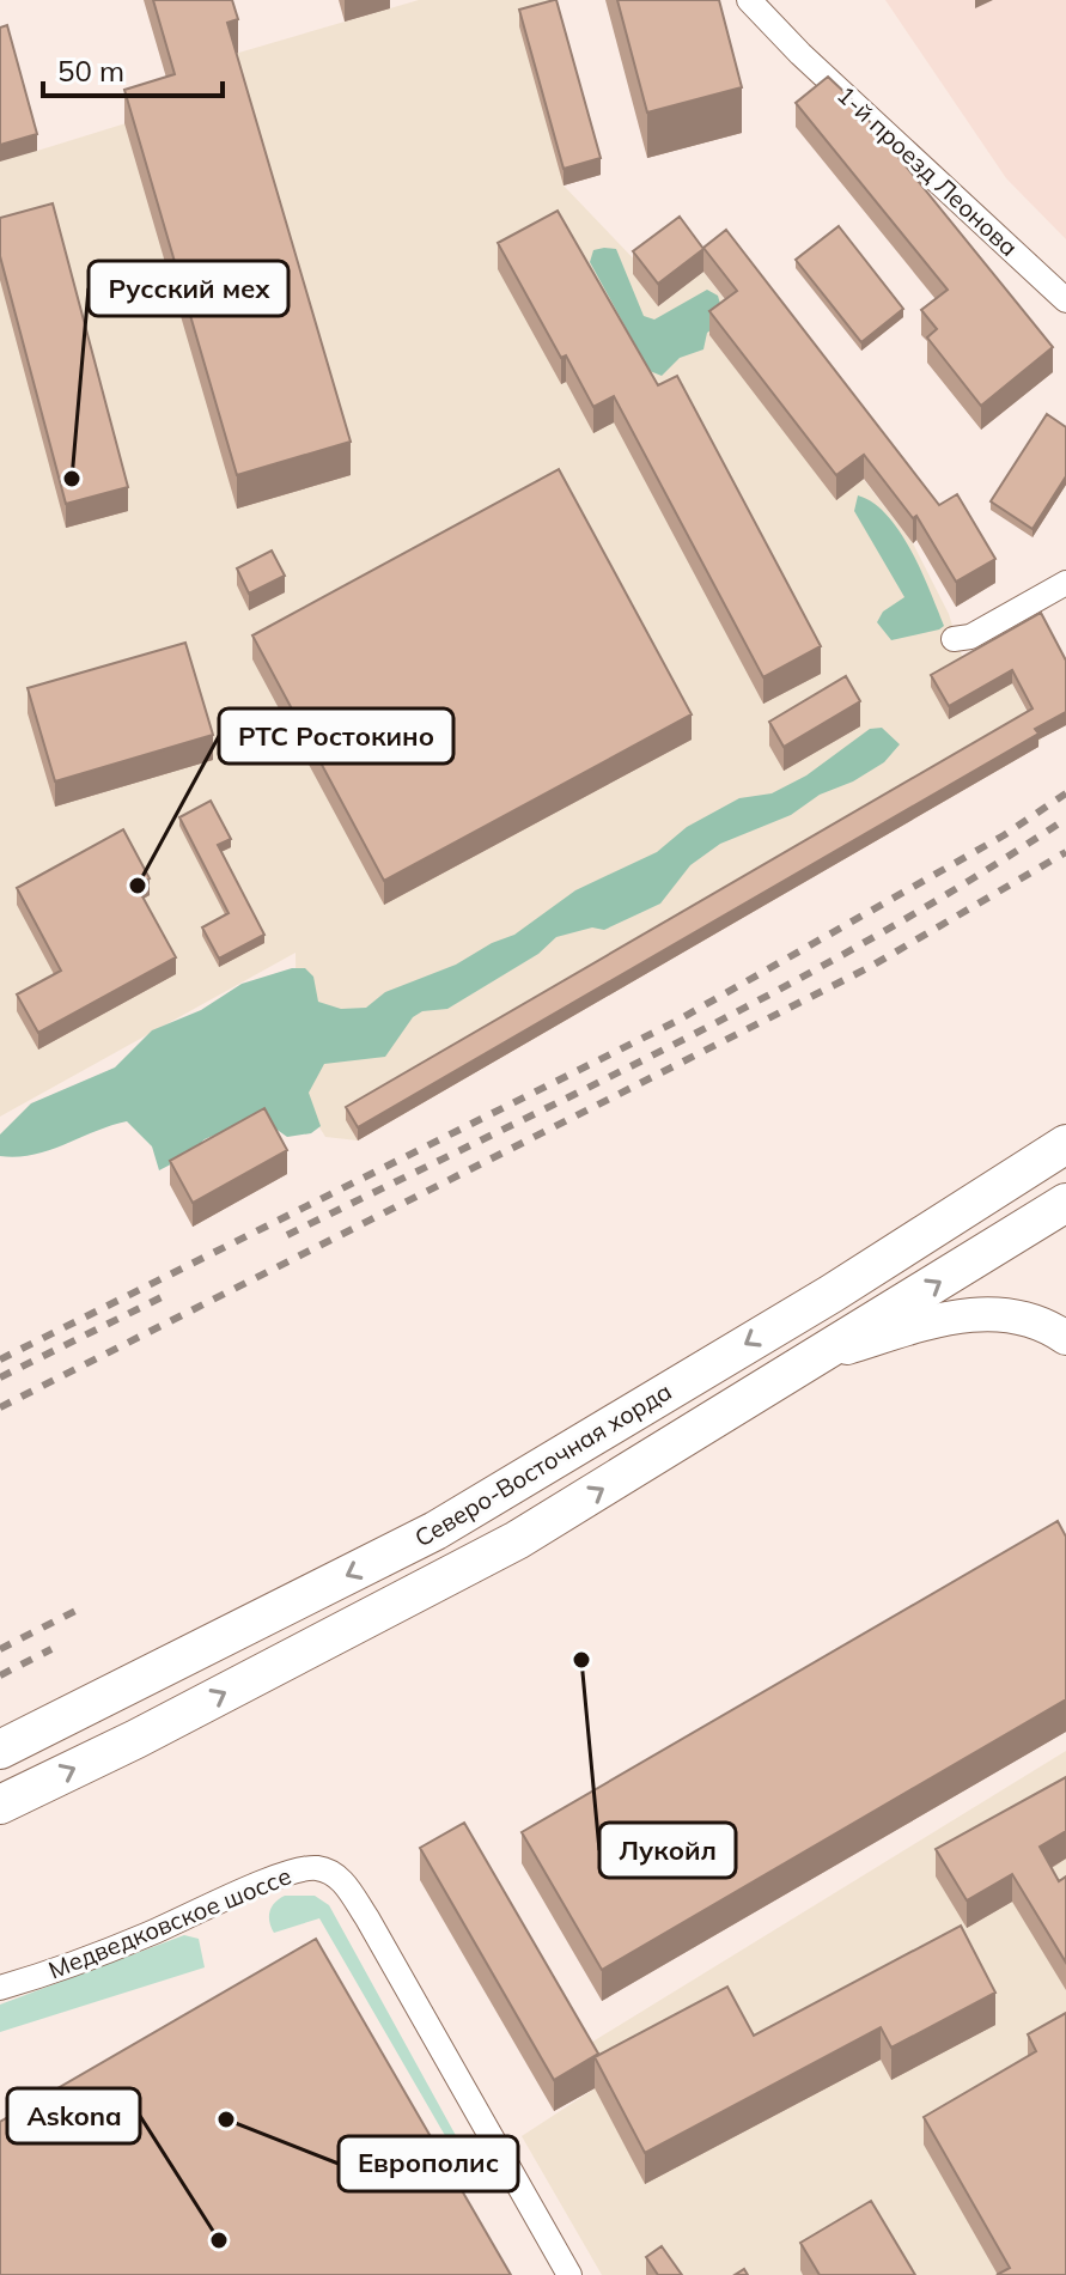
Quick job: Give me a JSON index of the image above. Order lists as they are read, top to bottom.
{
  "streets": {
    "main road": ["Северо-Восточная хорда"],
    "street": ["1-й проезд Леонова", "Медведковское шоссе"]
  },
  "places": [
    "Русский мех",
    "РТС Ростокино",
    "Лукойл",
    "Европолис",
    "Askona"
  ],
  "scale_bar": "50 m"
}
